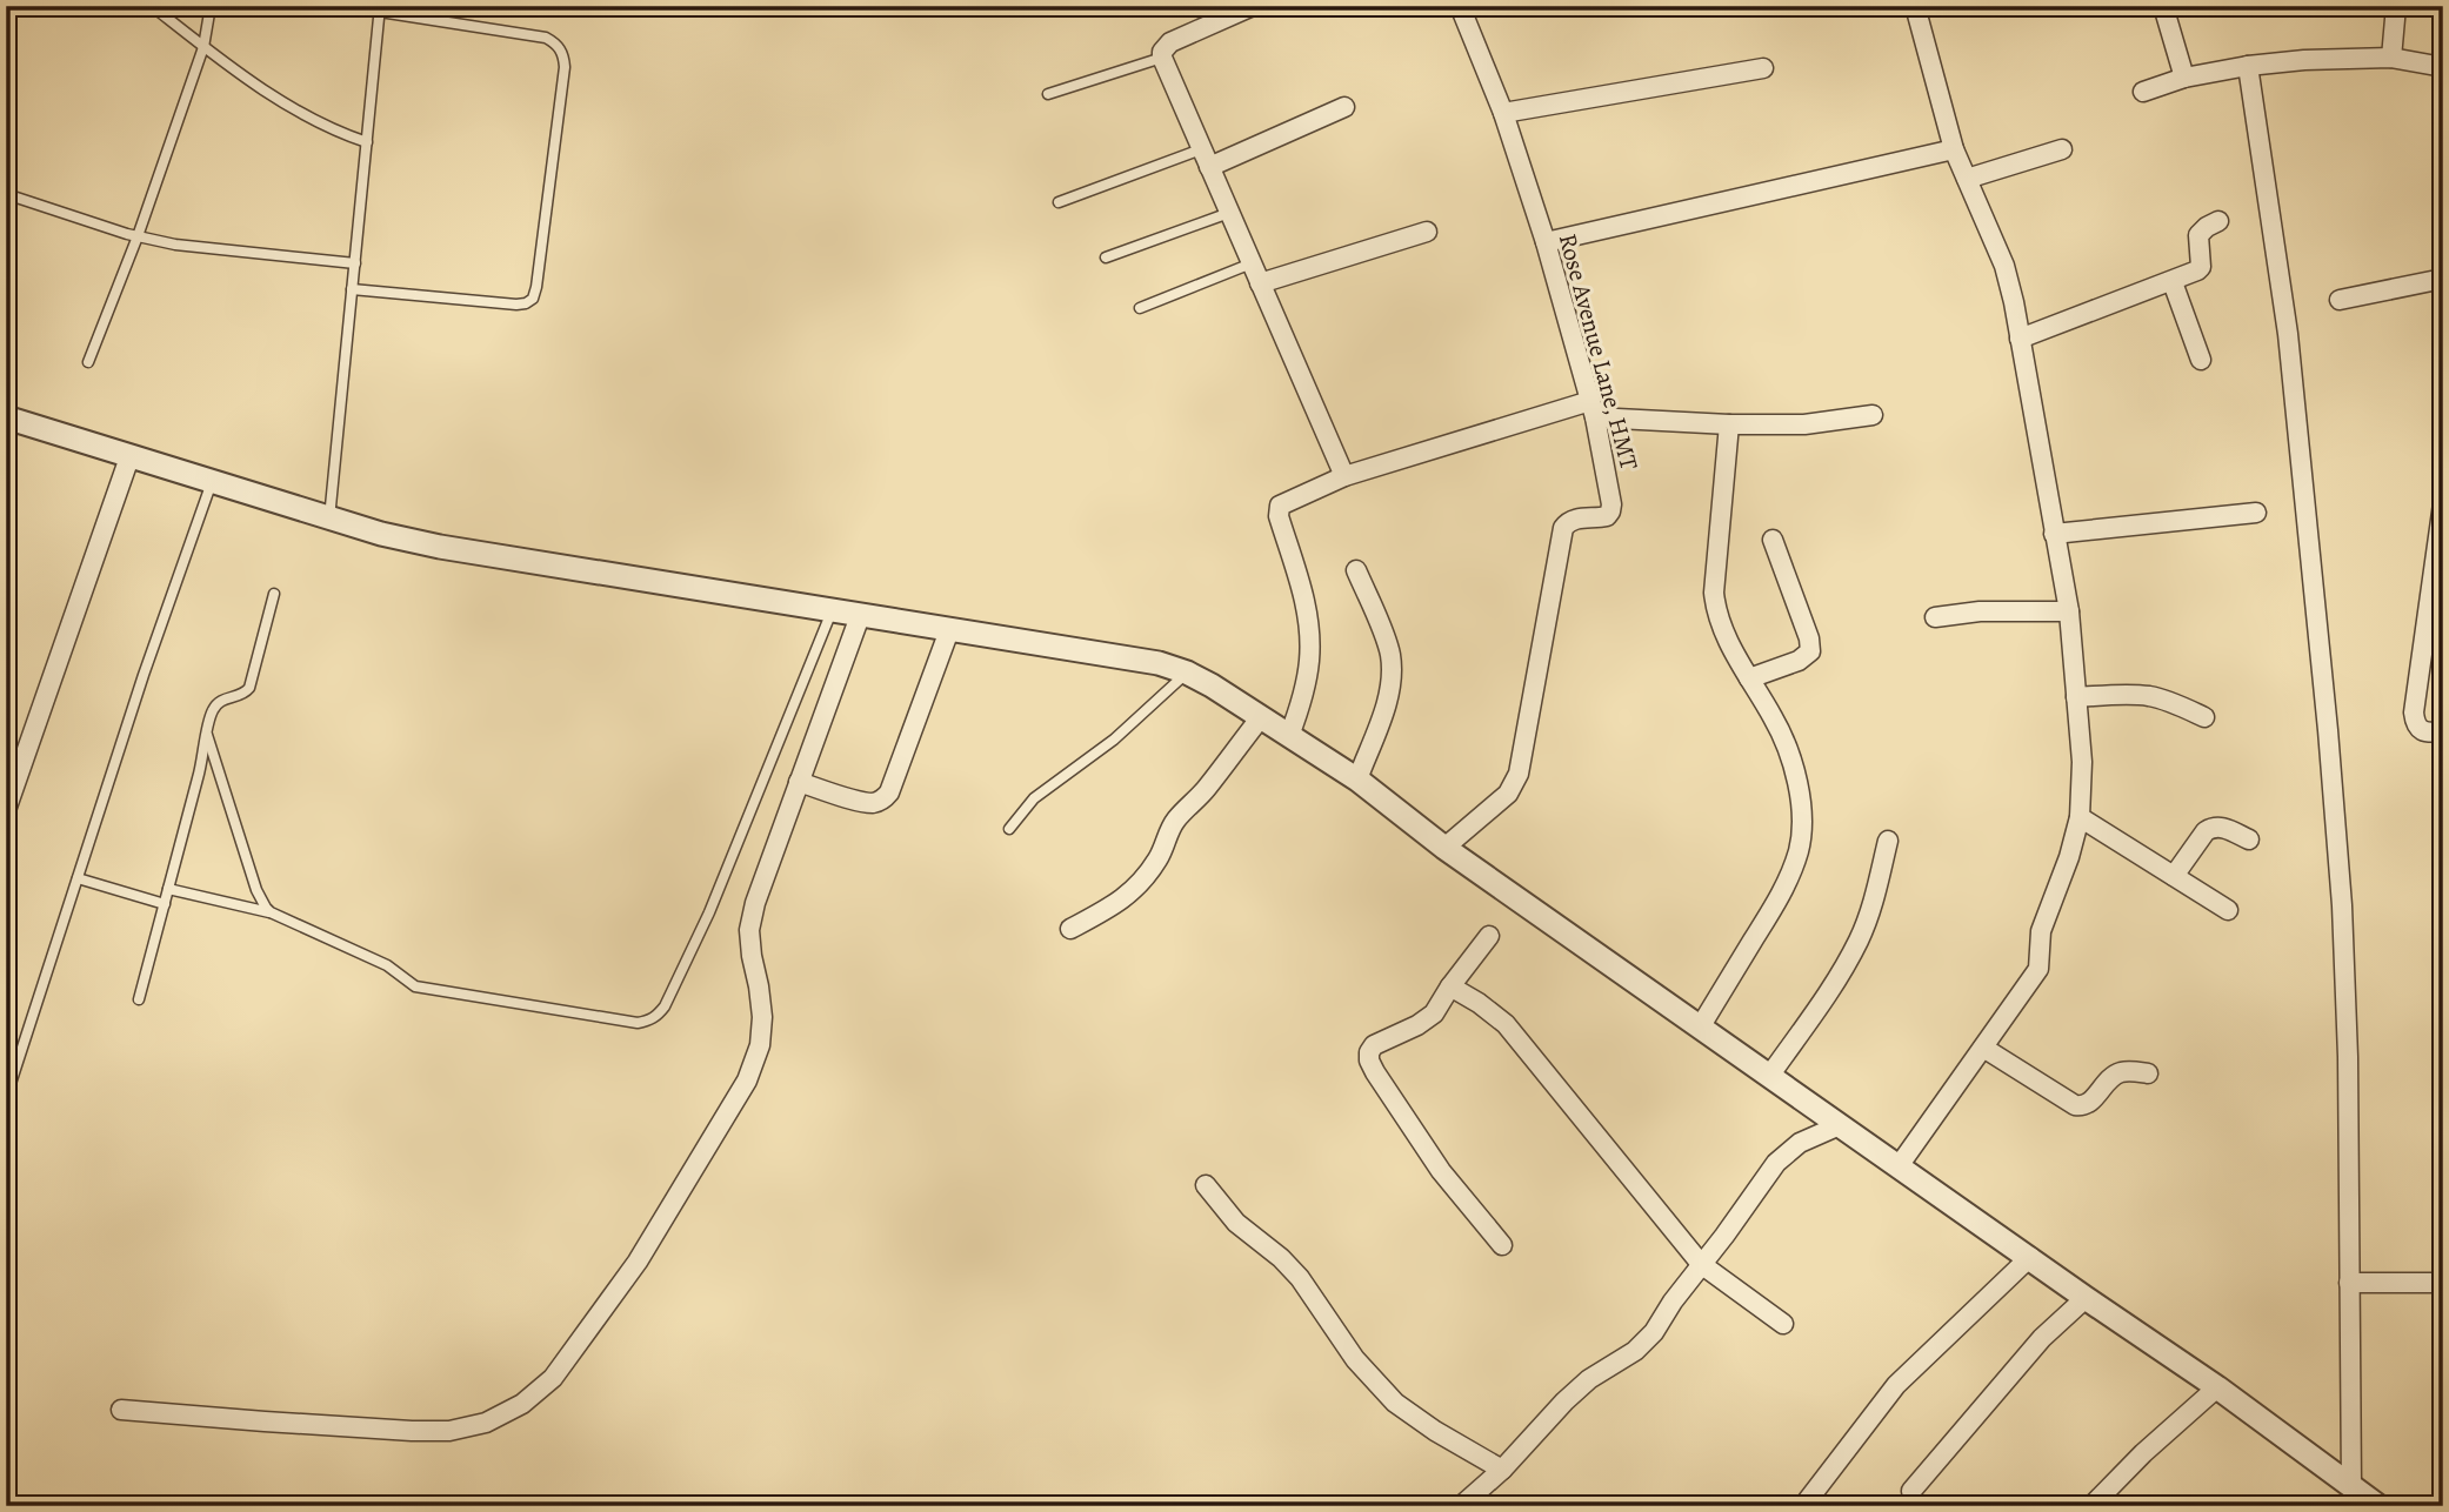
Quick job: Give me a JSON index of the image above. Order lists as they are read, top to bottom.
{
  "streets": {
    "street": ["Rose Avenue Lane, HMT"]
  }
}
